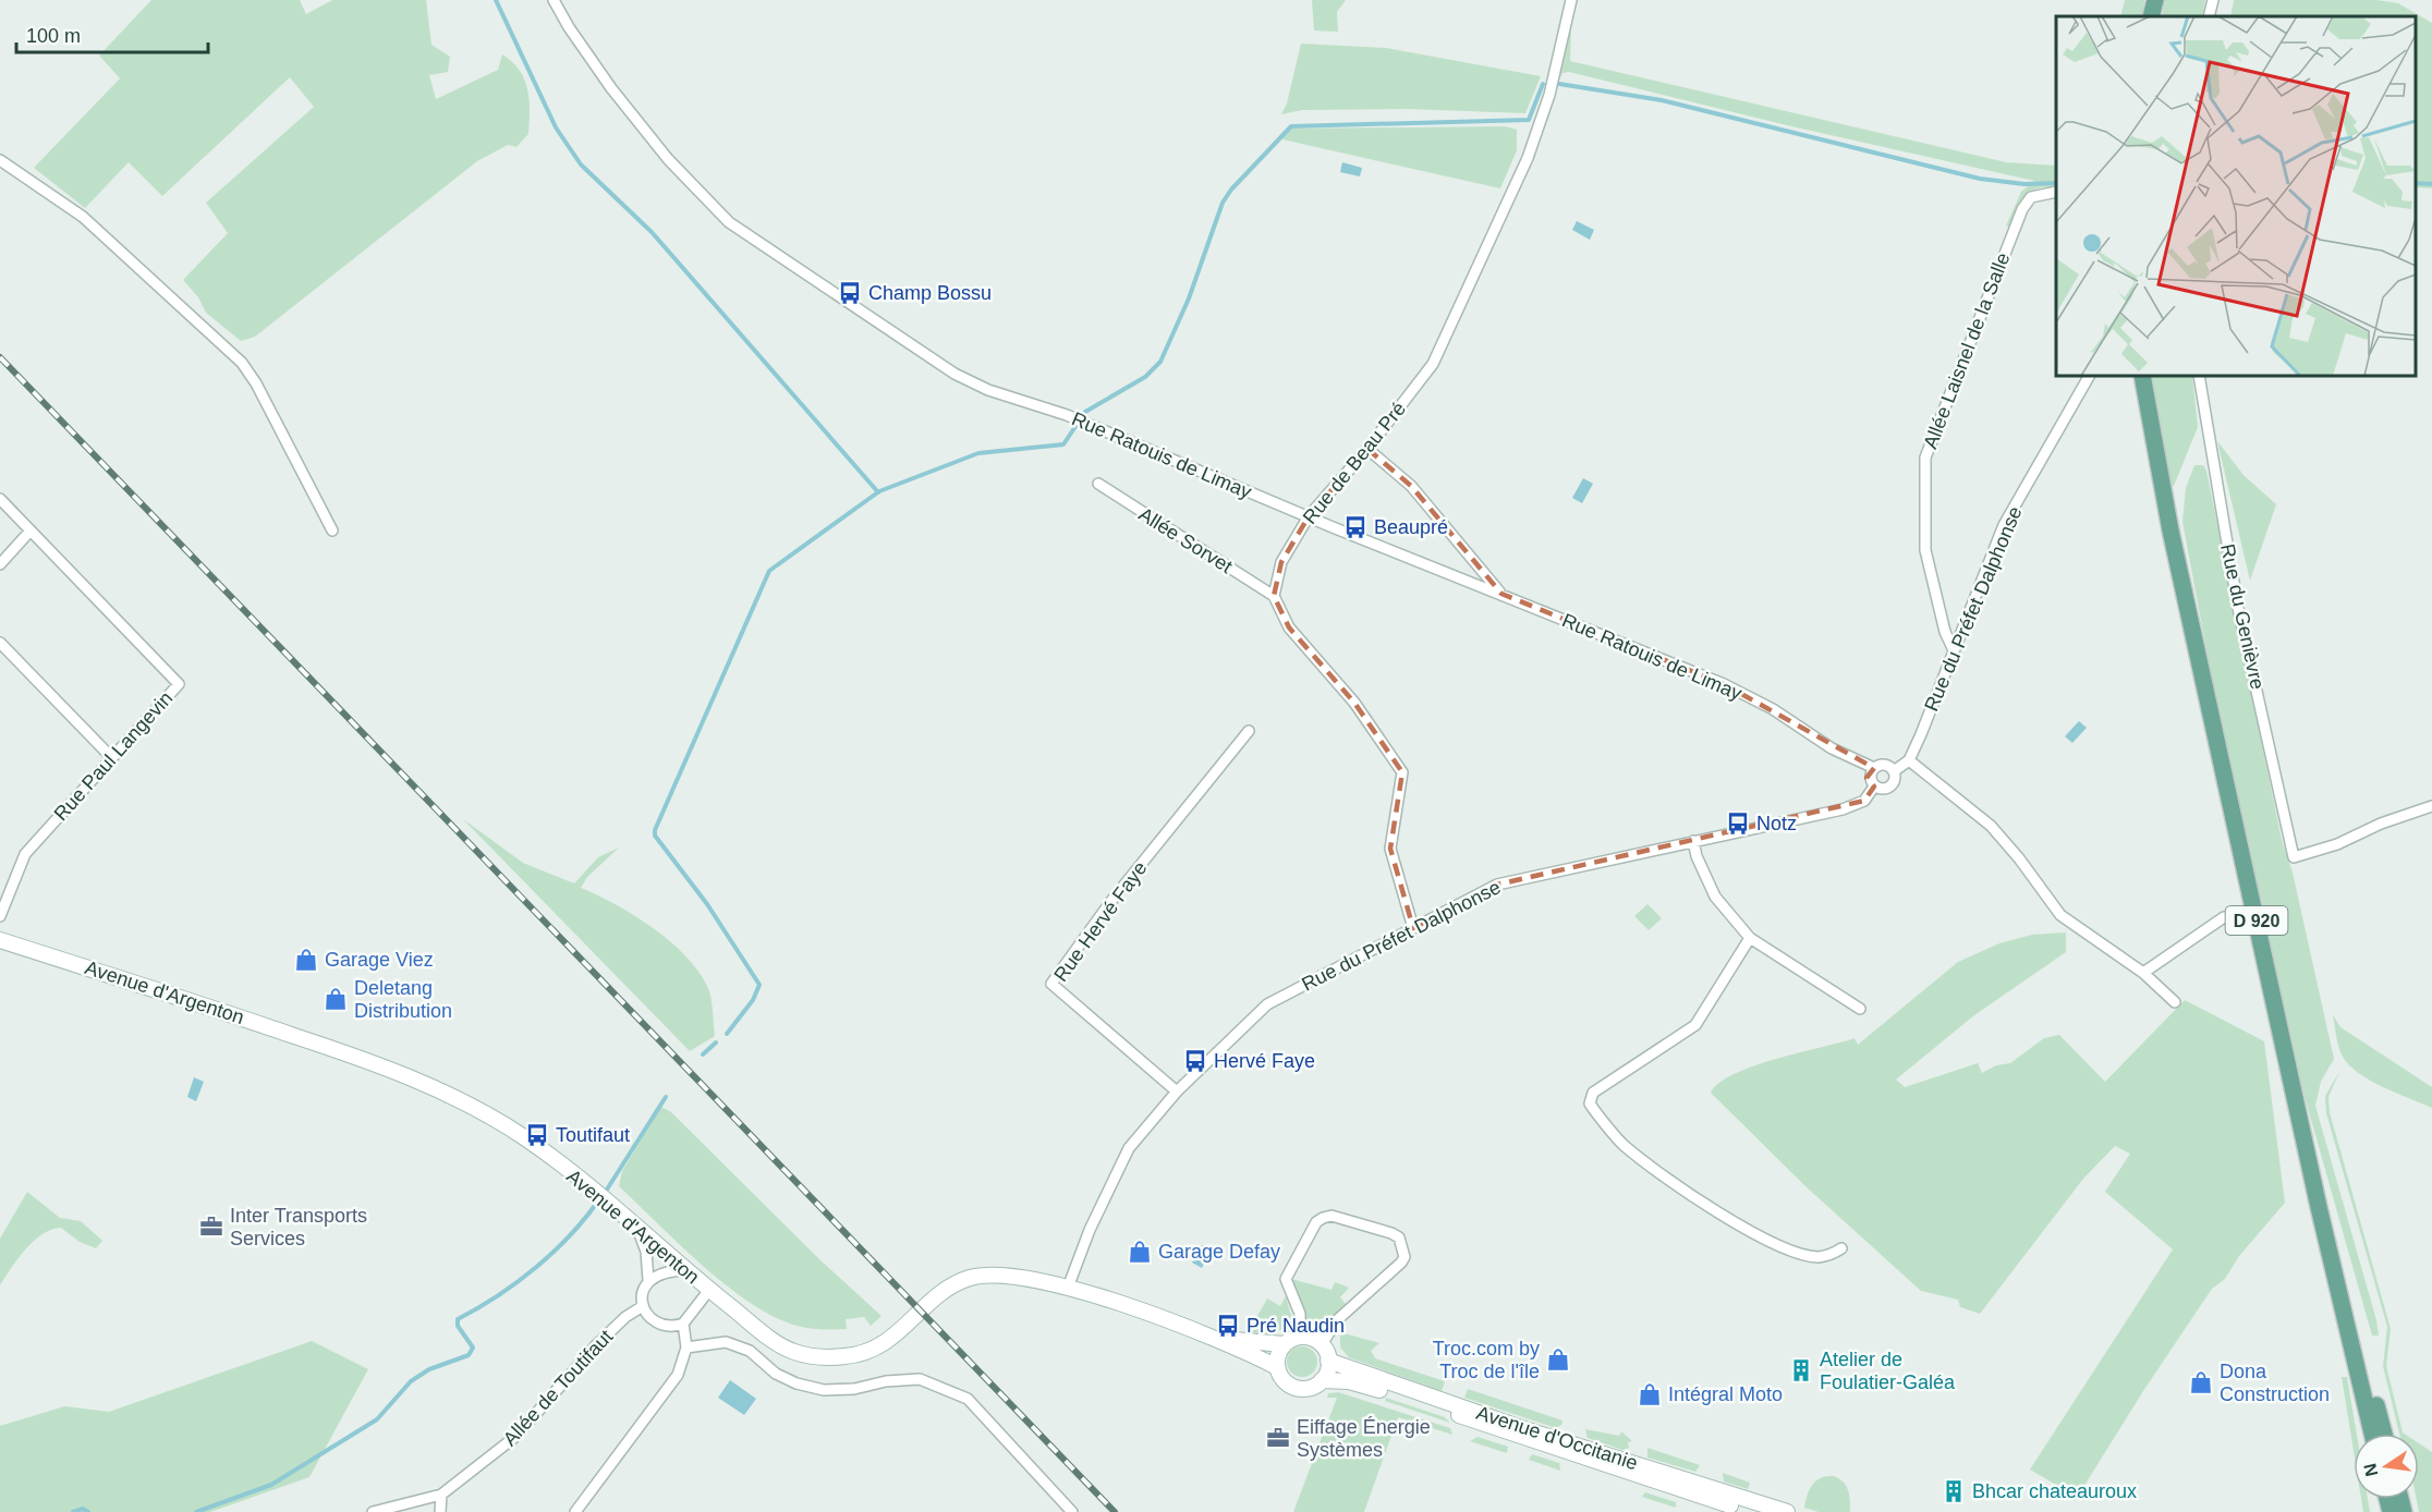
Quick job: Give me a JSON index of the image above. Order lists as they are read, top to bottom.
{
  "streets": {
    "main road": ["D 920", "Avenue d'Argenton", "Avenue d'Occitanie"],
    "street": [
      "Allée Laisnel de la Salle",
      "Rue Ratouis de Limay",
      "Rue de Beau Pré",
      "Allée Sorvet",
      "Rue du Préfet Dalphonse",
      "Rue du Genièvre",
      "Rue Paul Langevin",
      "Rue Hervé Faye",
      "Allée de Toutifaut"
    ]
  },
  "crossings": [
    ["Allée Laisnel de la Salle", "Rue du Préfet Dalphonse"],
    ["Rue Ratouis de Limay", "Rue de Beau Pré"],
    ["Rue Ratouis de Limay", "Rue du Préfet Dalphonse"],
    ["Rue de Beau Pré", "Allée Sorvet"],
    ["Rue du Préfet Dalphonse", "Rue Hervé Faye"],
    ["Rue du Préfet Dalphonse", "Avenue d'Argenton"],
    ["Rue du Préfet Dalphonse", "Avenue d'Occitanie"],
    ["Avenue d'Argenton", "Allée de Toutifaut"],
    ["Avenue d'Argenton", "Avenue d'Occitanie"]
  ],
  "places": {
    "bus stop": [
      "Champ Bossu",
      "Beaupré",
      "Notz",
      "Hervé Faye",
      "Toutifaut",
      "Pré Naudin"
    ],
    "shop": [
      "Garage Viez",
      "Deletang Distribution",
      "Garage Defay",
      "Troc.com by Troc de l'île",
      "Dona Construction",
      "Intégral Moto"
    ],
    "office": ["Inter Transports Services", "Eiffage Énergie Systèmes"],
    "building": ["Atelier de Foulatier-Galéa", "Bhcar chateauroux"]
  },
  "scale_bar": "100 m",
  "north": "left"
}
